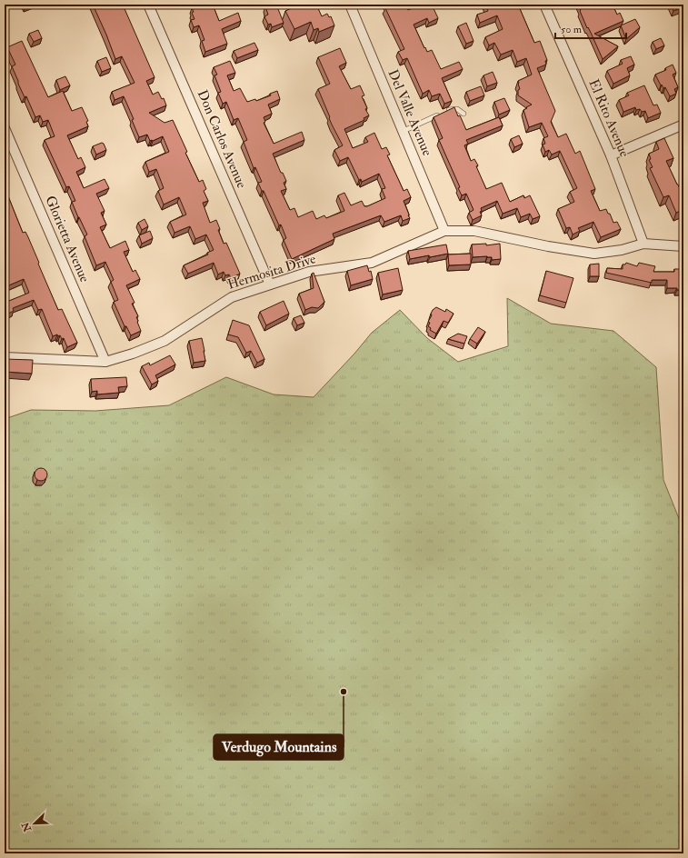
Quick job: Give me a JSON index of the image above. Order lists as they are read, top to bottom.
{
  "streets": {
    "street": [
      "Del Valle Avenue",
      "El Rito Avenue",
      "Don Carlos Avenue",
      "Glorietta Avenue",
      "Hermosita Drive"
    ]
  },
  "crossings": [
    ["Del Valle Avenue", "Hermosita Drive"],
    ["El Rito Avenue", "Hermosita Drive"],
    ["Don Carlos Avenue", "Hermosita Drive"],
    ["Glorietta Avenue", "Hermosita Drive"]
  ],
  "places": ["Verdugo Mountains"],
  "scale_bar": "50 m",
  "north": "bottom left"
}
